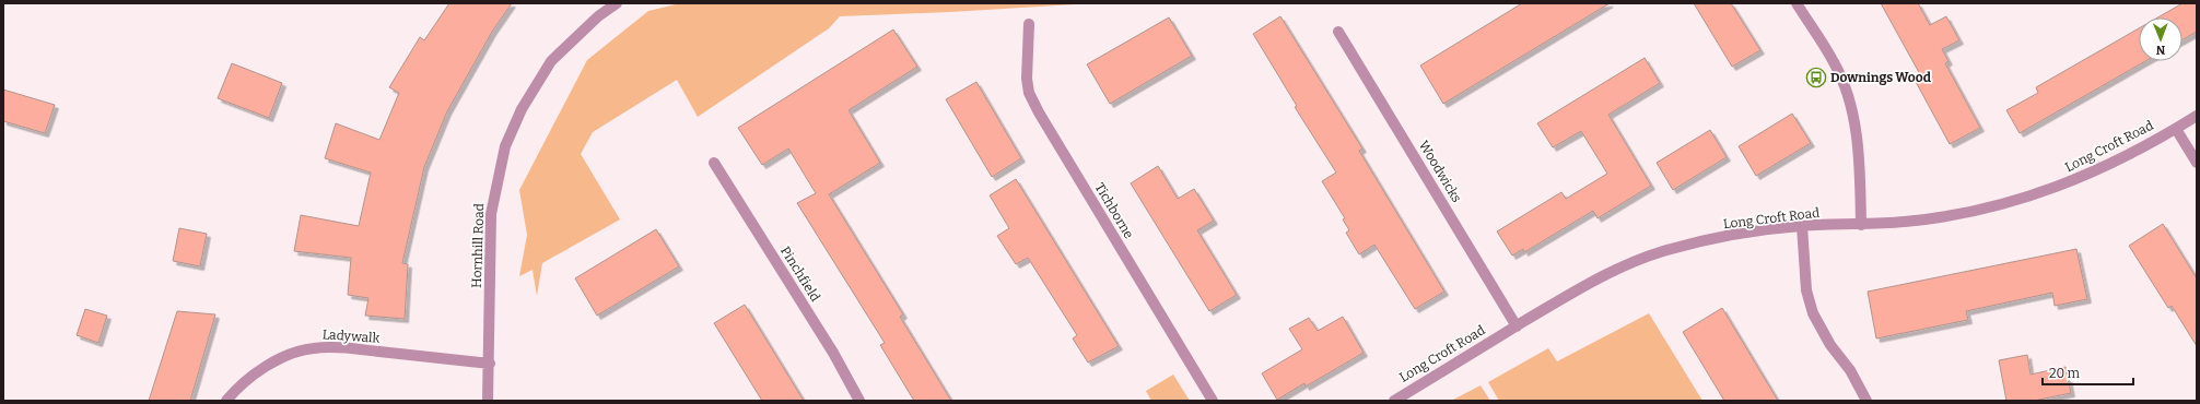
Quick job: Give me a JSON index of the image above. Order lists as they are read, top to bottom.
{
  "streets": {
    "street": [
      "Long Croft Road",
      "Woodwicks",
      "Tichborne",
      "Hornhill Road",
      "Pinchfield",
      "Ladywalk"
    ]
  },
  "crossings": [
    ["Long Croft Road", "Woodwicks"],
    ["Hornhill Road", "Ladywalk"]
  ],
  "places": {
    "bus stop": ["Downings Wood"]
  },
  "scale_bar": "20 m",
  "north": "bottom"
}
